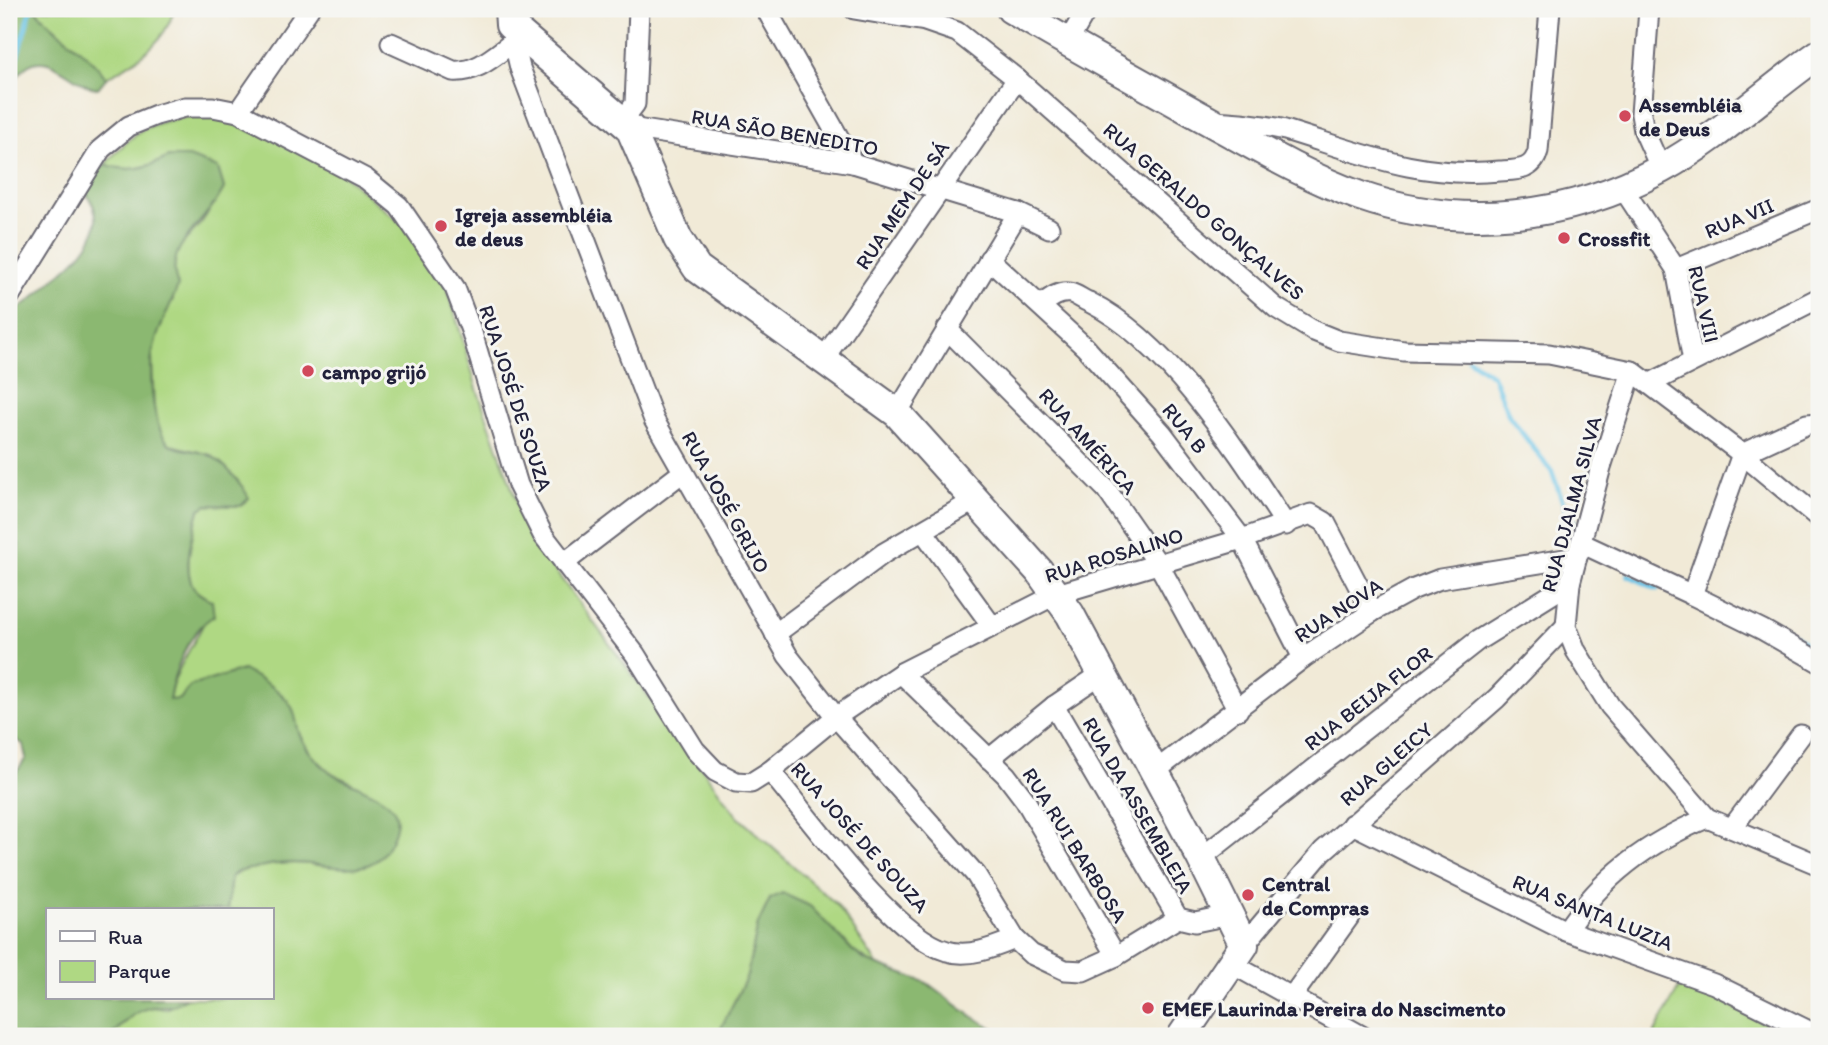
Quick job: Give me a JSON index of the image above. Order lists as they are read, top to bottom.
{
  "streets": {
    "street": [
      "RUA SÃO BENEDITO",
      "RUA MEM DE SÁ",
      "RUA GERALDO GONÇALVES",
      "RUA VII",
      "RUA VIII",
      "RUA JOSÉ DE SOUZA",
      "RUA B",
      "RUA AMÉRICA",
      "RUA JOSÉ GRIJO",
      "RUA DJALMA SILVA",
      "RUA ROSALINO",
      "RUA NOVA",
      "RUA BEIJA FLOR",
      "RUA GLEICY",
      "RUA DA ASSEMBLEIA",
      "RUA RUI BARBOSA",
      "RUA SANTA LUZIA"
    ]
  },
  "crossings": [
    ["RUA SÃO BENEDITO", "RUA MEM DE SÁ"],
    ["RUA MEM DE SÁ", "RUA GERALDO GONÇALVES"],
    ["RUA GERALDO GONÇALVES", "RUA DJALMA SILVA"],
    ["RUA VII", "RUA VIII"],
    ["RUA JOSÉ DE SOUZA", "RUA JOSÉ GRIJO"],
    ["RUA JOSÉ DE SOUZA", "RUA ROSALINO"],
    ["RUA B", "RUA ROSALINO"],
    ["RUA B", "RUA NOVA"],
    ["RUA AMÉRICA", "RUA ROSALINO"],
    ["RUA AMÉRICA", "RUA NOVA"],
    ["RUA JOSÉ GRIJO", "RUA ROSALINO"],
    ["RUA DJALMA SILVA", "RUA NOVA"],
    ["RUA DJALMA SILVA", "RUA BEIJA FLOR"],
    ["RUA DJALMA SILVA", "RUA GLEICY"],
    ["RUA ROSALINO", "RUA NOVA"],
    ["RUA ROSALINO", "RUA RUI BARBOSA"],
    ["RUA GLEICY", "RUA SANTA LUZIA"]
  ],
  "places": [
    "Assembléia de Deus",
    "Igreja assembléia de deus",
    "Crossfit",
    "campo grijó",
    "Central de Compras",
    "EMEF Laurinda Pereira do Nascimento"
  ],
  "legend": ["Rua", "Parque"]
}
